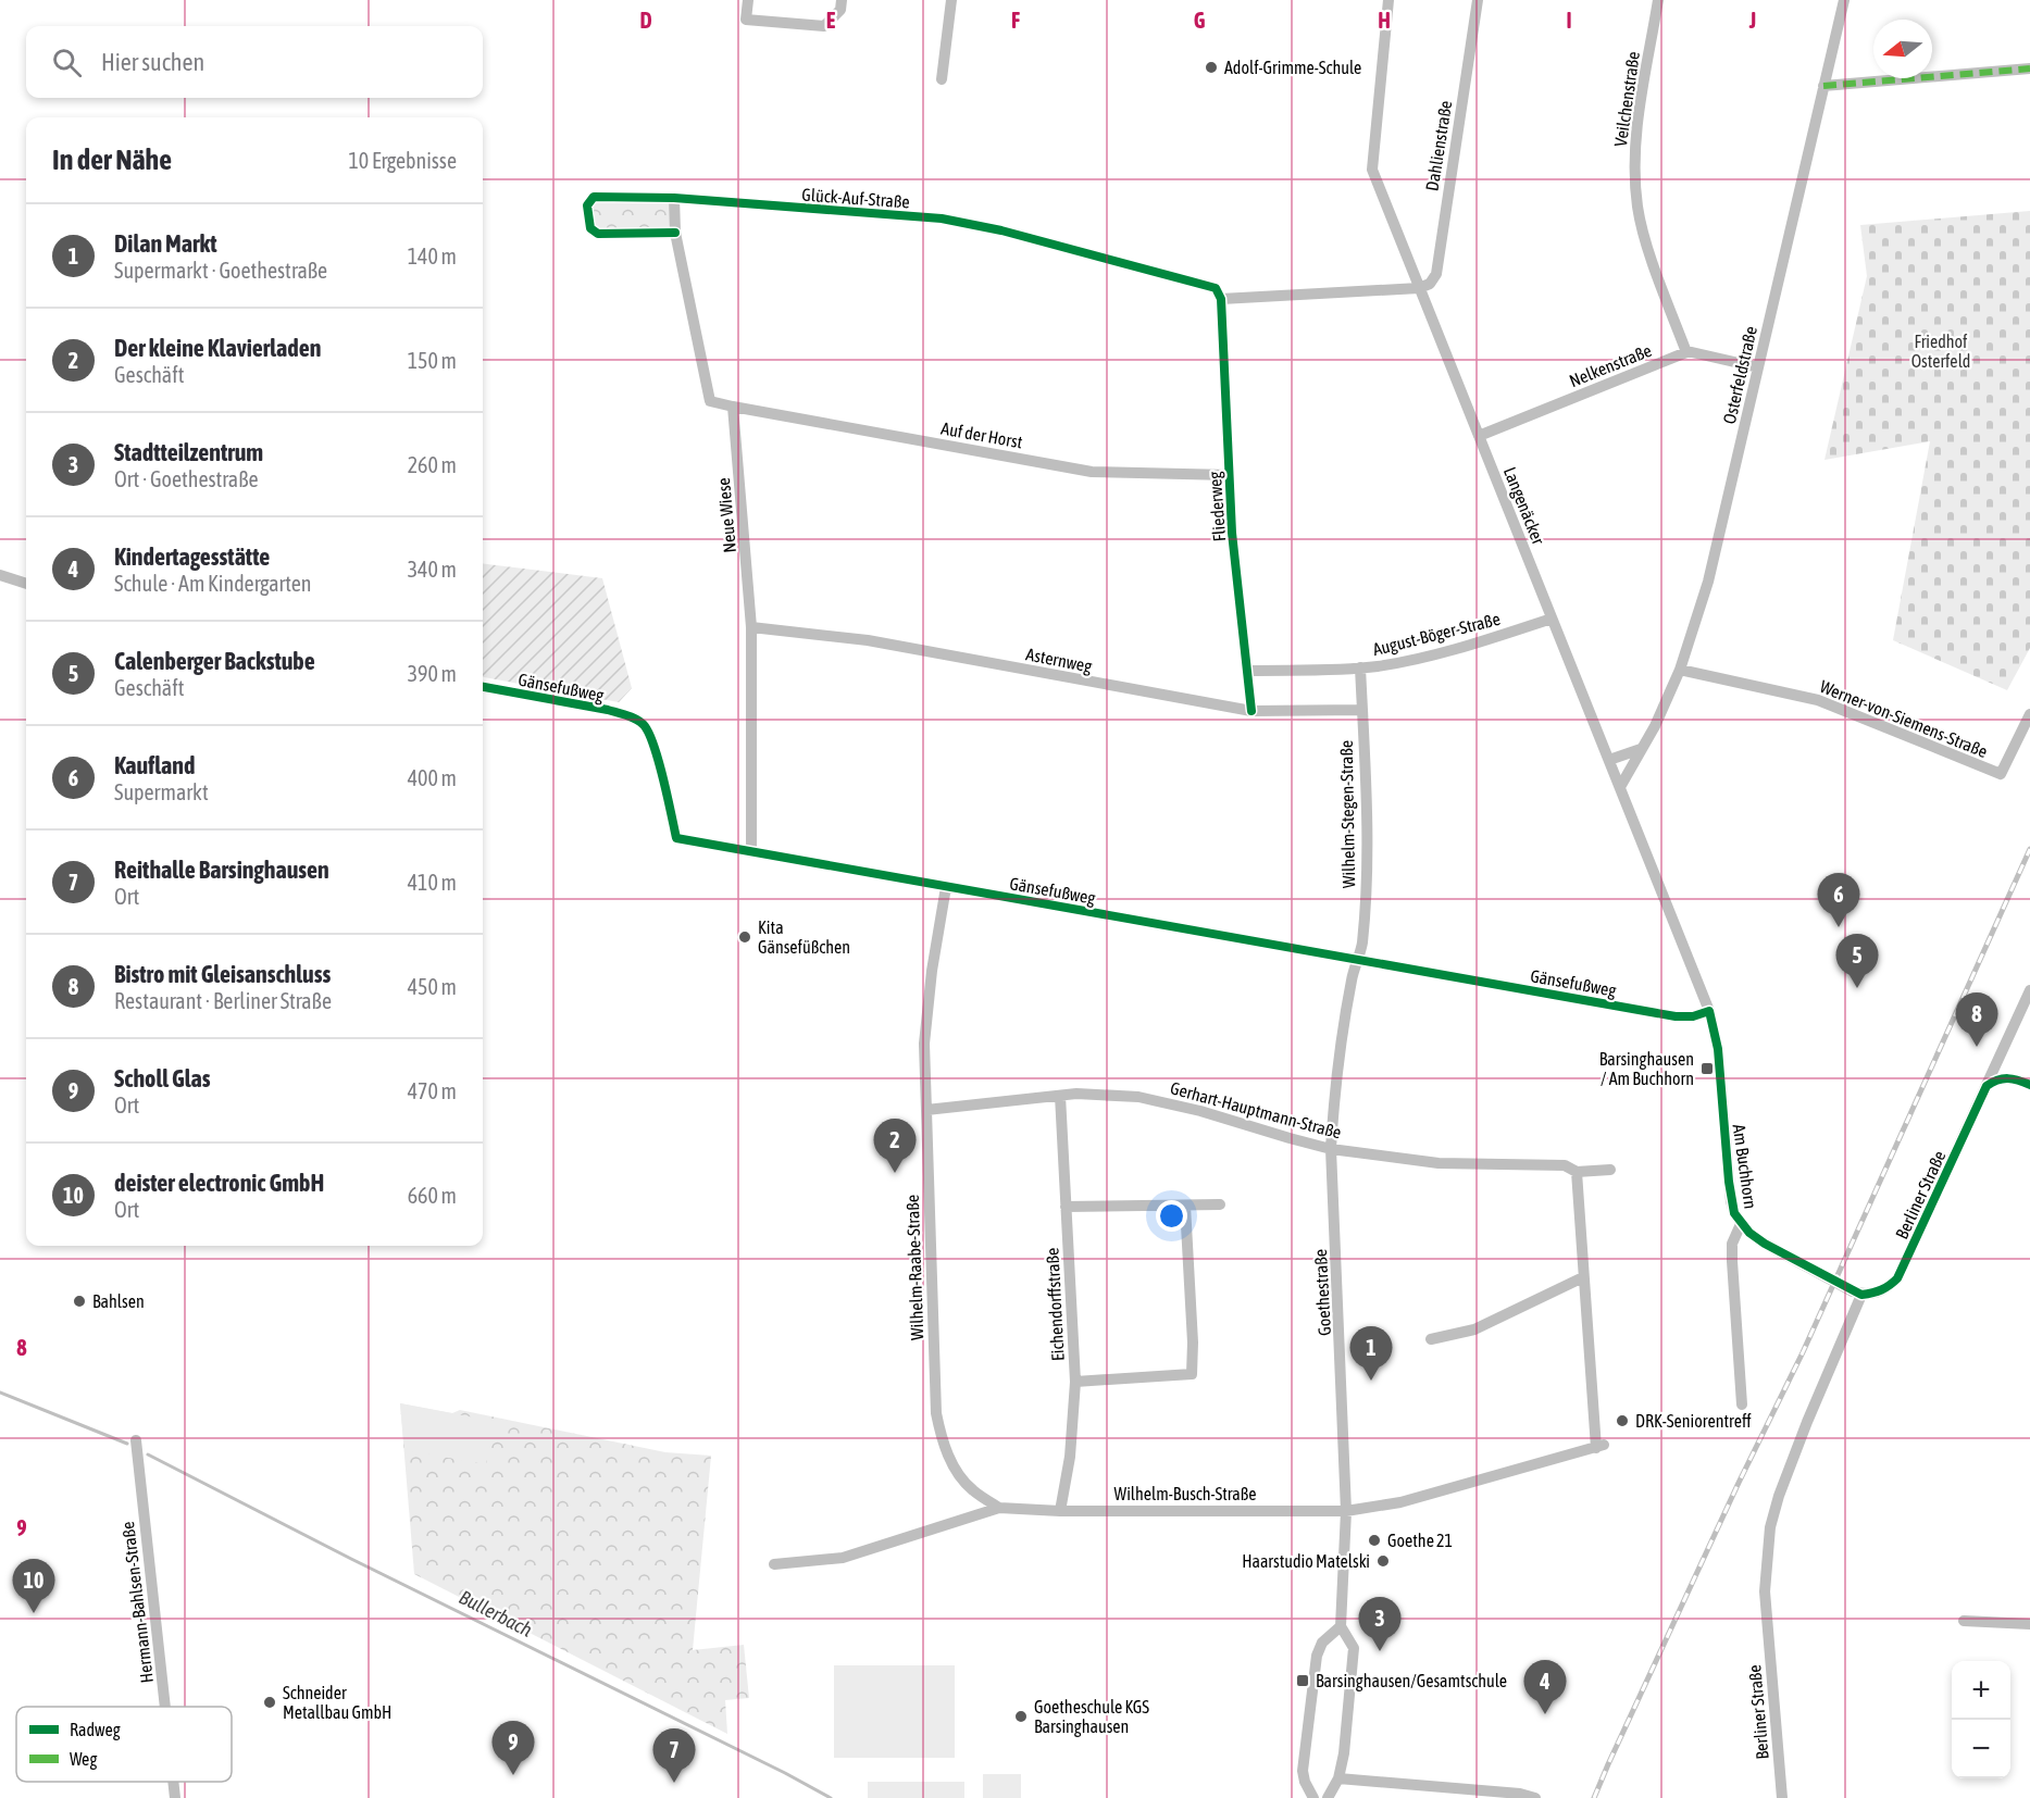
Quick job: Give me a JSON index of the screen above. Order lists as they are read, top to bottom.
{
  "streets": {
    "street": [
      "Veilchenstraße",
      "Dahlienstraße",
      "Glück-Auf-Straße",
      "Nelkenstraße",
      "Osterfeldstraße",
      "Auf der Horst",
      "Langenäcker",
      "Fliederweg",
      "Neue Wiese",
      "August-Böger-Straße",
      "Asternweg",
      "Gänsefußweg",
      "Werner-von-Siemens-Straße",
      "Wilhelm-Stegen-Straße",
      "Gerhart-Hauptmann-Straße",
      "Am Buchhorn",
      "Berliner Straße",
      "Wilhelm-Raabe-Straße",
      "Goethestraße",
      "Eichendorffstraße",
      "Wilhelm-Busch-Straße",
      "Hermann-Bahlsen-Straße"
    ]
  },
  "crossings": [
    ["Veilchenstraße", "Nelkenstraße"],
    ["Dahlienstraße", "Langenäcker"],
    ["Glück-Auf-Straße", "Fliederweg"],
    ["Nelkenstraße", "Langenäcker"],
    ["Osterfeldstraße", "Langenäcker"],
    ["Osterfeldstraße", "Werner-von-Siemens-Straße"],
    ["Auf der Horst", "Fliederweg"],
    ["Auf der Horst", "Neue Wiese"],
    ["Langenäcker", "August-Böger-Straße"],
    ["Langenäcker", "Gänsefußweg"],
    ["Langenäcker", "Am Buchhorn"],
    ["Fliederweg", "August-Böger-Straße"],
    ["Fliederweg", "Asternweg"],
    ["Neue Wiese", "Asternweg"],
    ["Neue Wiese", "Gänsefußweg"],
    ["August-Böger-Straße", "Wilhelm-Stegen-Straße"],
    ["Asternweg", "Wilhelm-Stegen-Straße"],
    ["Gänsefußweg", "Wilhelm-Stegen-Straße"],
    ["Gänsefußweg", "Am Buchhorn"],
    ["Gänsefußweg", "Wilhelm-Raabe-Straße"],
    ["Gänsefußweg", "Goethestraße"],
    ["Wilhelm-Stegen-Straße", "Goethestraße"],
    ["Gerhart-Hauptmann-Straße", "Wilhelm-Raabe-Straße"],
    ["Gerhart-Hauptmann-Straße", "Goethestraße"],
    ["Gerhart-Hauptmann-Straße", "Eichendorffstraße"],
    ["Am Buchhorn", "Berliner Straße"],
    ["Wilhelm-Raabe-Straße", "Wilhelm-Busch-Straße"],
    ["Goethestraße", "Wilhelm-Busch-Straße"],
    ["Eichendorffstraße", "Wilhelm-Busch-Straße"]
  ],
  "water": ["Bullerbach"],
  "parks": ["Friedhof Osterfeld"],
  "places": {
    "other": [
      "Adolf-Grimme-Schule",
      "Kita Gänsefüßchen",
      "Bahlsen",
      "DRK-Seniorentreff",
      "Goethe 21",
      "Haarstudio Matelski",
      "Schneider Metallbau GmbH",
      "Goetheschule KGS Barsinghausen"
    ],
    "transit": ["Barsinghausen / Am Buchhorn", "Barsinghausen/Gesamtschule"]
  },
  "legend": ["Radweg", "Weg"],
  "north": "left",
  "page": {
    "search": "Hier suchen",
    "heading": ["In der Nähe", "10 Ergebnisse"],
    "list": [
      {
        "mark": "1",
        "name": "Dilan Markt",
        "note": "Supermarkt · Goethestraße",
        "value": "140 m"
      },
      {
        "mark": "2",
        "name": "Der kleine Klavierladen",
        "note": "Geschäft",
        "value": "150 m"
      },
      {
        "mark": "3",
        "name": "Stadtteilzentrum",
        "note": "Ort · Goethestraße",
        "value": "260 m"
      },
      {
        "mark": "4",
        "name": "Kindertagesstätte",
        "note": "Schule · Am Kindergarten",
        "value": "340 m"
      },
      {
        "mark": "5",
        "name": "Calenberger Backstube",
        "note": "Geschäft",
        "value": "390 m"
      },
      {
        "mark": "6",
        "name": "Kaufland",
        "note": "Supermarkt",
        "value": "400 m"
      },
      {
        "mark": "7",
        "name": "Reithalle Barsinghausen",
        "note": "Ort",
        "value": "410 m"
      },
      {
        "mark": "8",
        "name": "Bistro mit Gleisanschluss",
        "note": "Restaurant · Berliner Straße",
        "value": "450 m"
      },
      {
        "mark": "9",
        "name": "Scholl Glas",
        "note": "Ort",
        "value": "470 m"
      },
      {
        "mark": "10",
        "name": "deister electronic GmbH",
        "note": "Ort",
        "value": "660 m"
      }
    ],
    "pins": [
      "6",
      "5",
      "8",
      "2",
      "1",
      "10",
      "3",
      "4",
      "9",
      "7"
    ],
    "map_buttons": ["+", "−"]
  },
  "grid": {
    "columns": [
      "D",
      "E",
      "F",
      "G",
      "H",
      "I",
      "J"
    ],
    "rows": ["8", "9"]
  }
}
